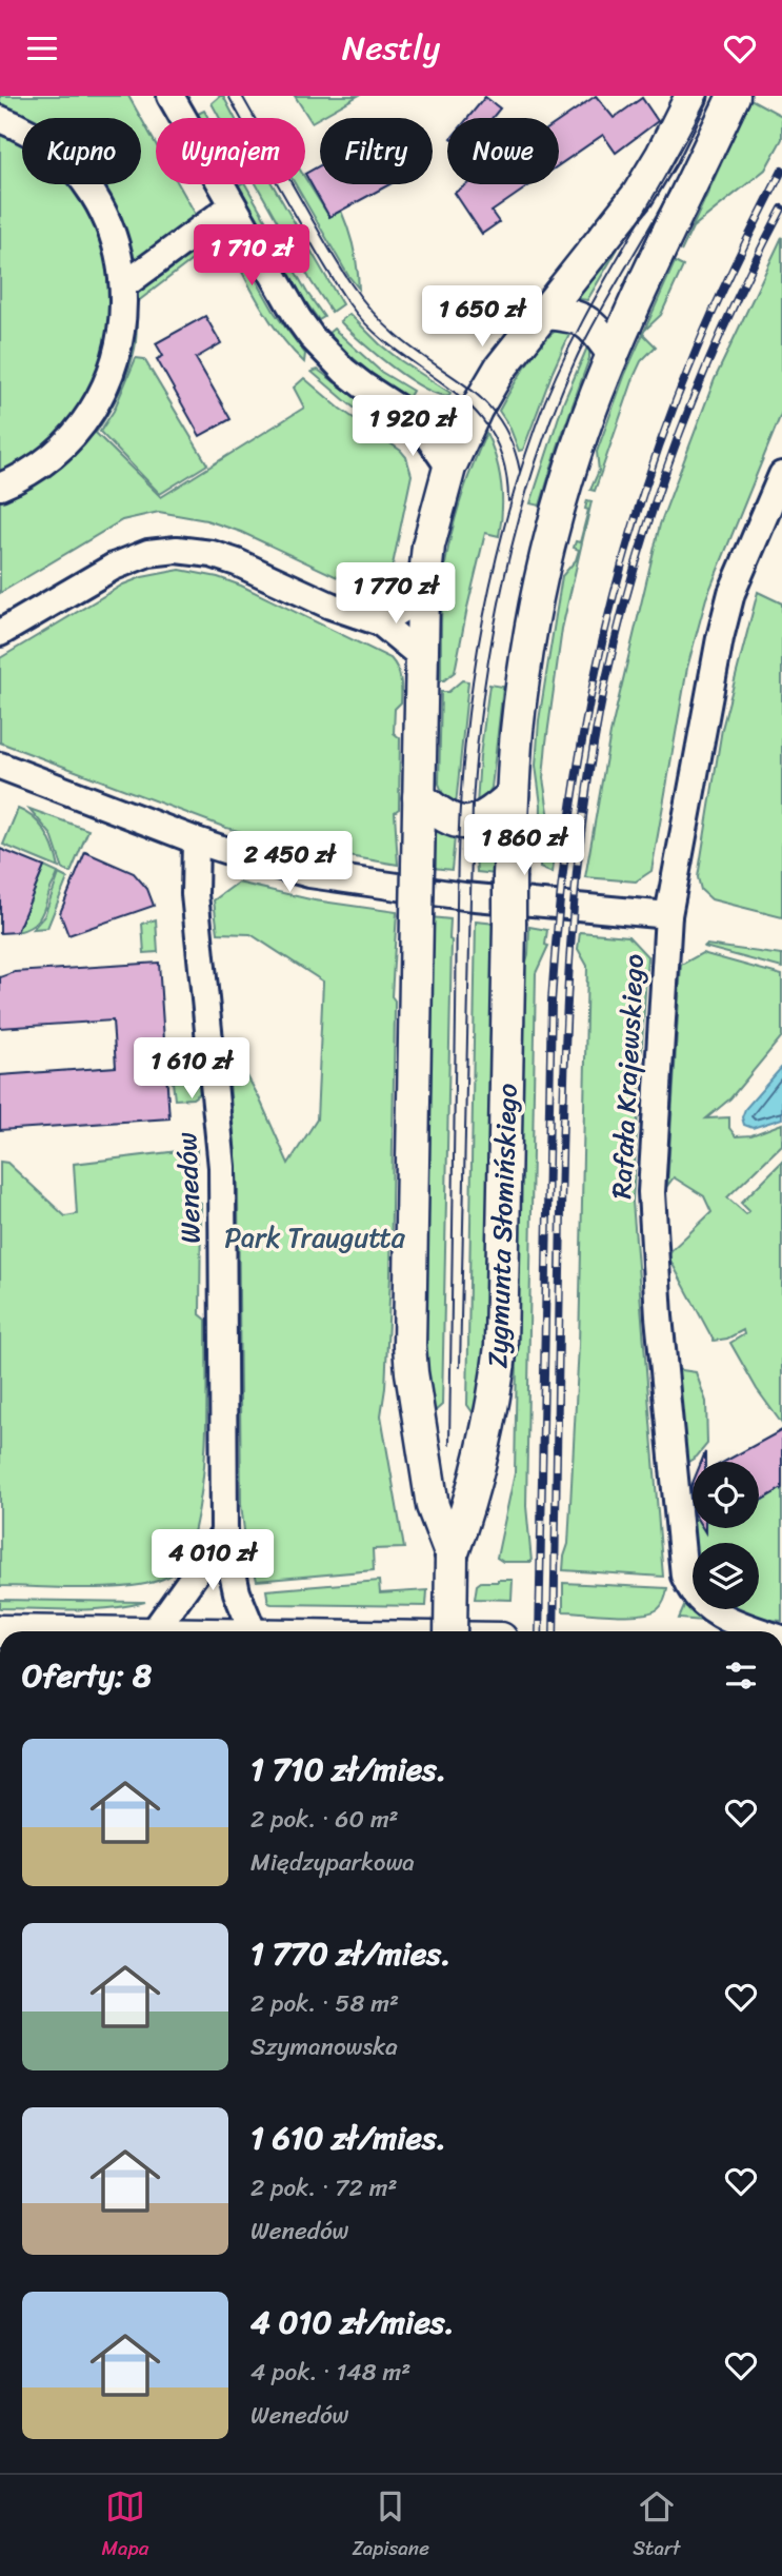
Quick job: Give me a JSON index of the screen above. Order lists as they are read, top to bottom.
{
  "streets": {
    "main road": ["Zygmunta Słomińskiego"],
    "street": ["Rafała Krajewskiego", "Wenedów"]
  },
  "parks": ["Park Traugutta"],
  "page": {
    "header": "Nestly",
    "chip": [
      "Kupno",
      "Wynajem",
      "Filtry",
      "Nowe"
    ],
    "price": [
      "1 710 zł",
      "1 650 zł",
      "1 920 zł",
      "1 770 zł",
      "1 860 zł",
      "2 450 zł",
      "1 610 zł",
      "4 010 zł"
    ],
    "heading": "Oferty: 8",
    "list": [
      {
        "name": "1 710 zł/mies.",
        "note": "2 pok. · 60 m² · Międzyparkowa"
      },
      {
        "name": "1 770 zł/mies.",
        "note": "2 pok. · 58 m² · Szymanowska"
      },
      {
        "name": "1 610 zł/mies.",
        "note": "2 pok. · 72 m² · Wenedów"
      },
      {
        "name": "4 010 zł/mies.",
        "note": "4 pok. · 148 m² · Wenedów"
      }
    ],
    "tabs": ["Mapa", "Zapisane", "Start"]
  }
}
